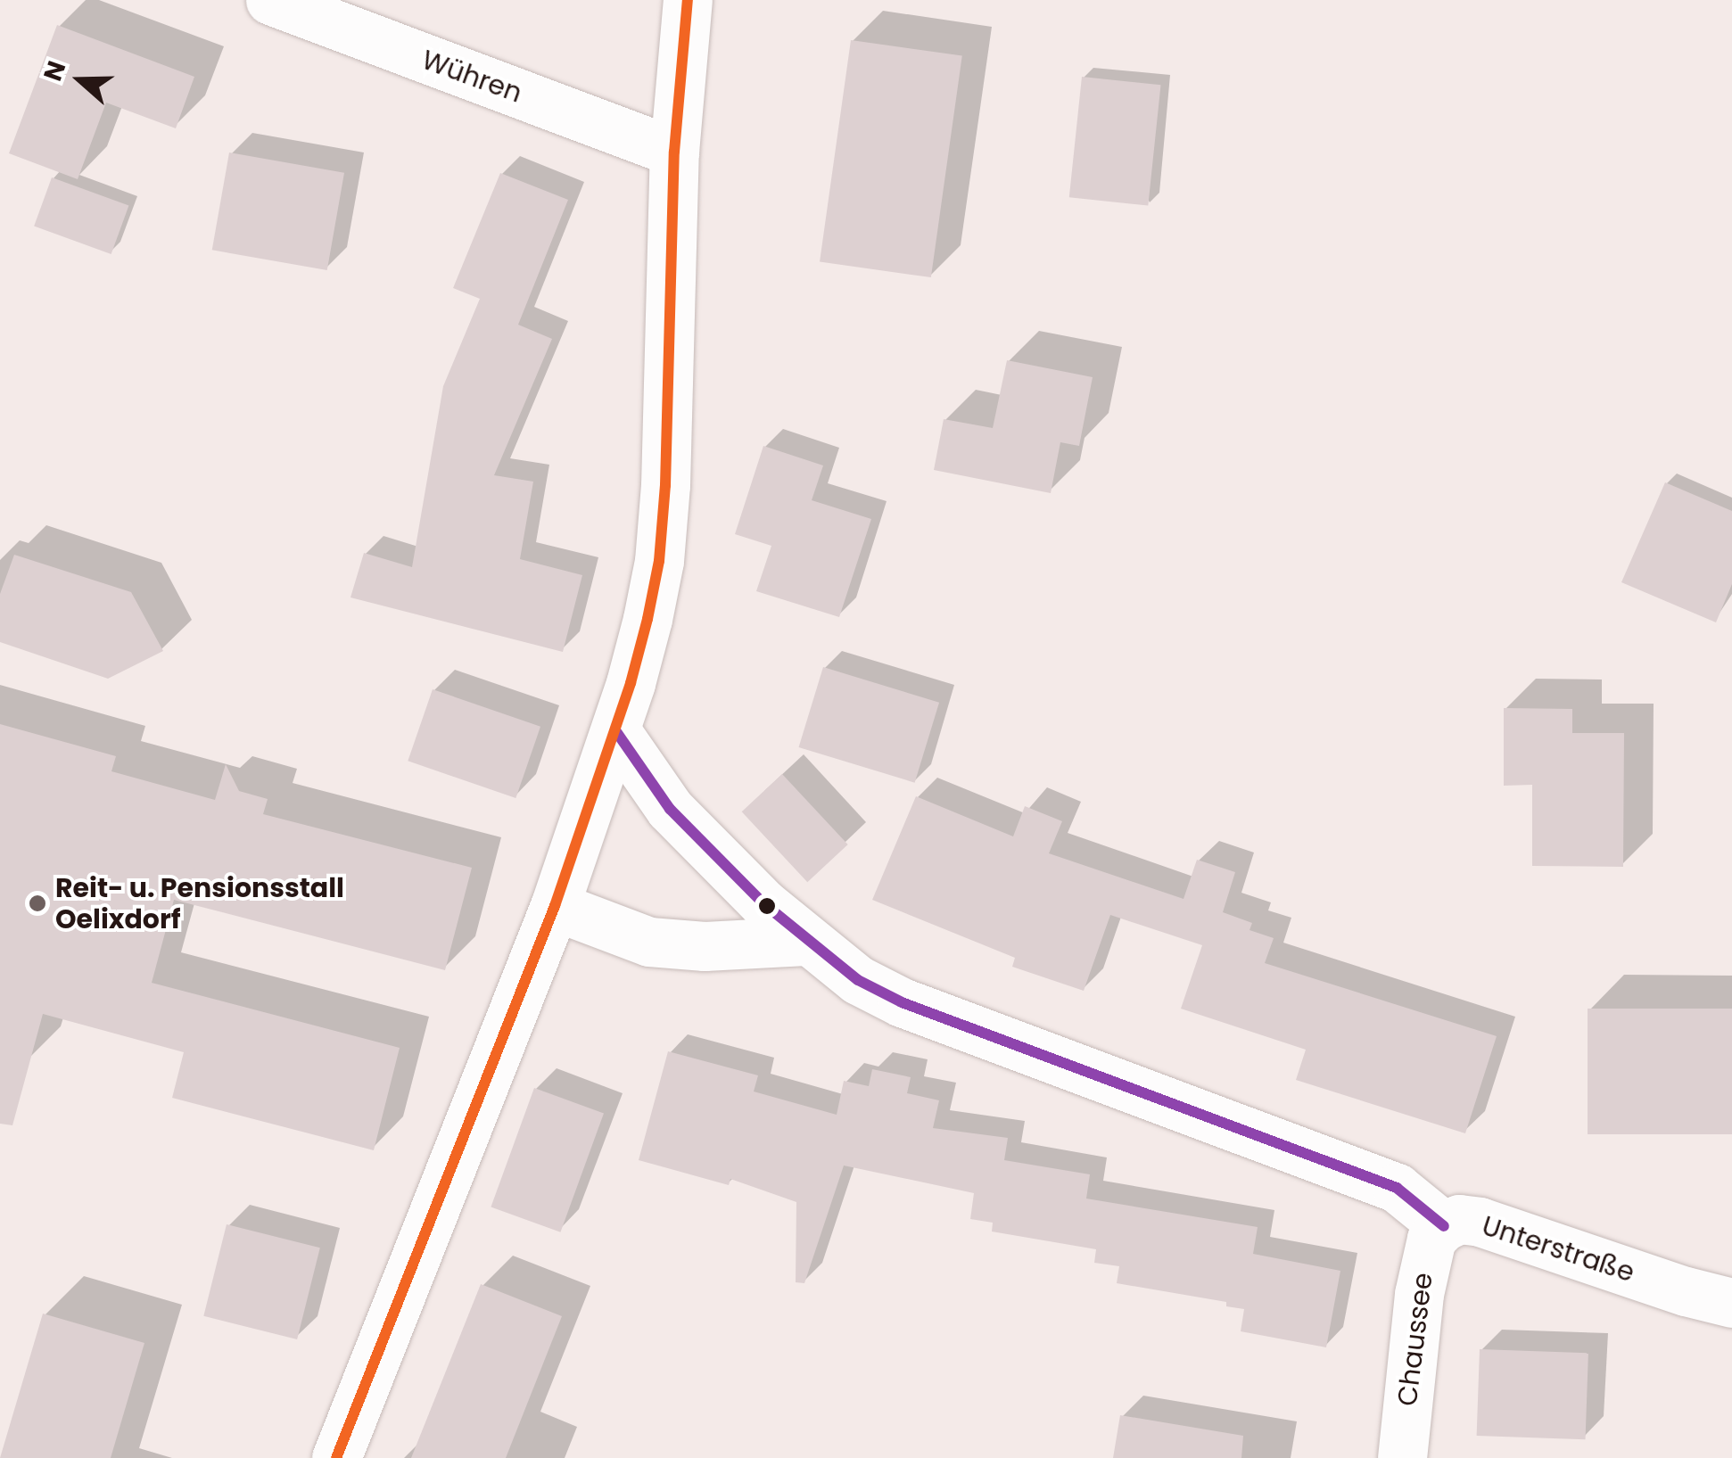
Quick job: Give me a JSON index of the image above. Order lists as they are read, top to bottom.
{
  "streets": {
    "street": ["Wühren", "Unterstraße", "Chaussee"]
  },
  "crossings": [
    ["Unterstraße", "Chaussee"]
  ],
  "places": ["Reit- u. Pensionsstall Oelixdorf"],
  "north": "left"
}
